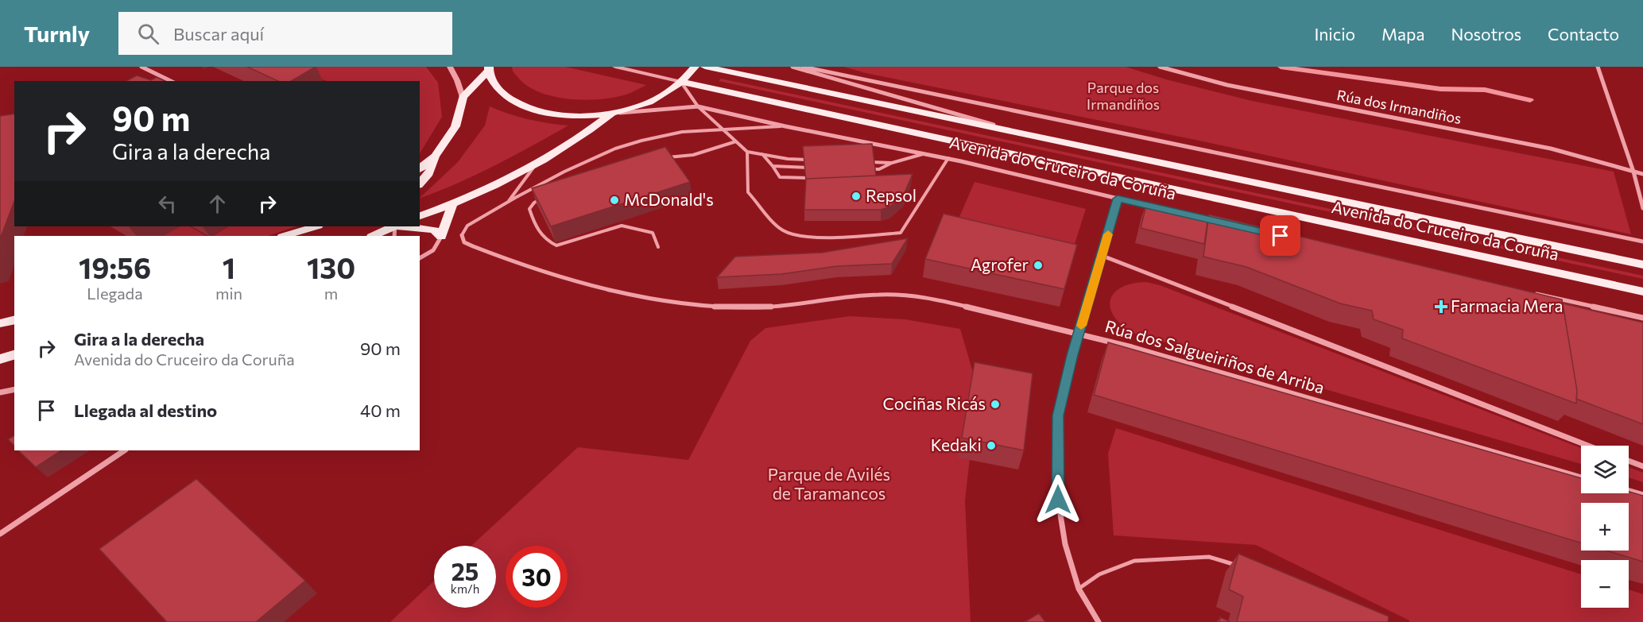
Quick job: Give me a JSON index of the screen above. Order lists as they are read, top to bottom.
{
  "streets": {
    "main road": ["Avenida do Cruceiro da Coruña"],
    "street": ["Rúa dos Irmandiños", "Rúa dos Salgueiriños de Arriba"]
  },
  "parks": ["Parque dos Irmandiños", "Parque de Avilés de Taramancos"],
  "places": {
    "other": [
      "Repsol",
      "McDonald's",
      "Agrofer",
      "Cociñas Ricás",
      "Kedaki"
    ],
    "health": ["Farmacia Mera"]
  },
  "page": {
    "header": "Turnly",
    "search": "Buscar aquí",
    "nav": [
      "Inicio",
      "Mapa",
      "Nosotros",
      "Contacto"
    ],
    "turn": ["90 m", "Gira a la derecha"],
    "eta": [
      "19:56",
      "Llegada",
      "1",
      "min",
      "130",
      "m"
    ],
    "list": [
      {
        "name": "Gira a la derecha",
        "note": "Avenida do Cruceiro da Coruña",
        "value": "90 m"
      },
      {
        "name": "Llegada al destino",
        "value": "40 m"
      }
    ],
    "map_buttons": ["+", "−"],
    "speed": "25 km/h",
    "limit": "30"
  }
}
